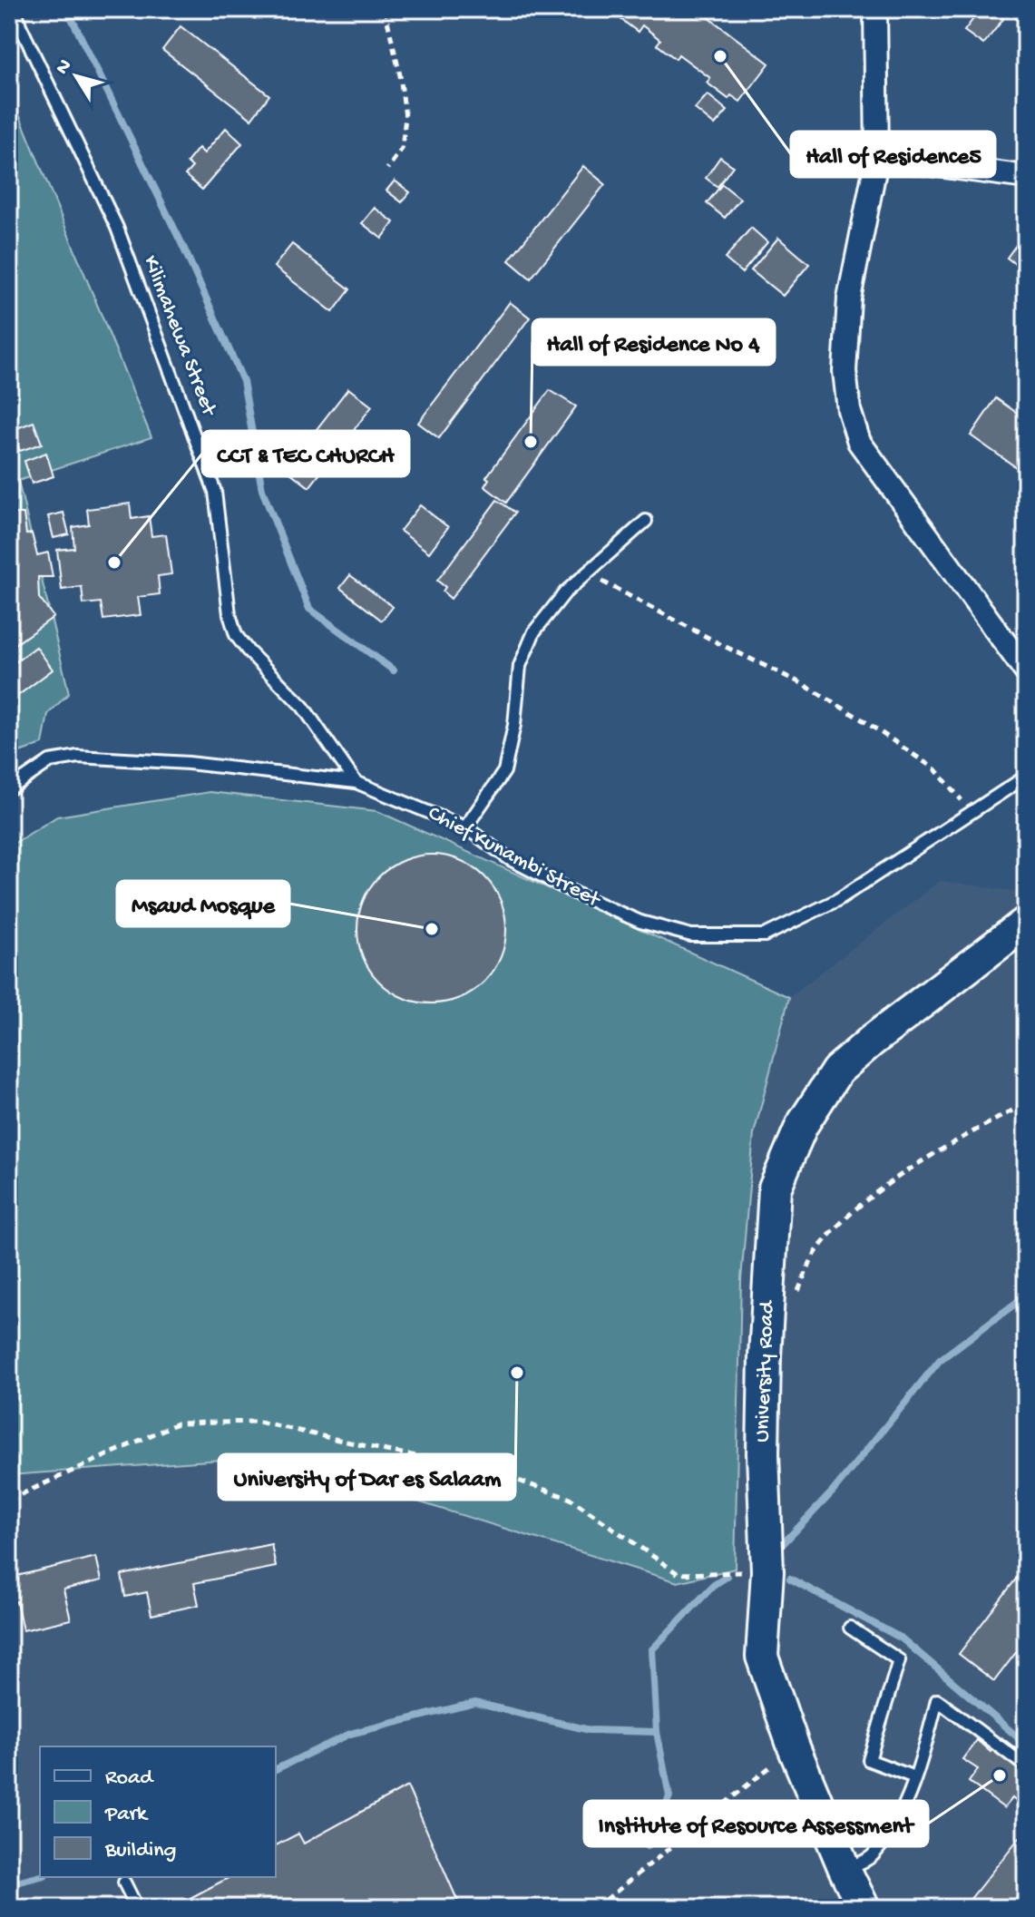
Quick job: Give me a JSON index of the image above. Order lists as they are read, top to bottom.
{
  "streets": {
    "street": ["University Road"],
    "lane": ["Kilimahewa Street", "Chief Kunambi Street"]
  },
  "crossings": [
    ["Kilimahewa Street", "Chief Kunambi Street"]
  ],
  "places": [
    "Hall of Residence5",
    "Hall of Residence No 4",
    "CCT & TEC CHURCH",
    "Msaud Mosque",
    "University of Dar es Salaam",
    "Institute of Resource Assessment"
  ],
  "legend": ["Road", "Park", "Building"],
  "north": "top left"
}
